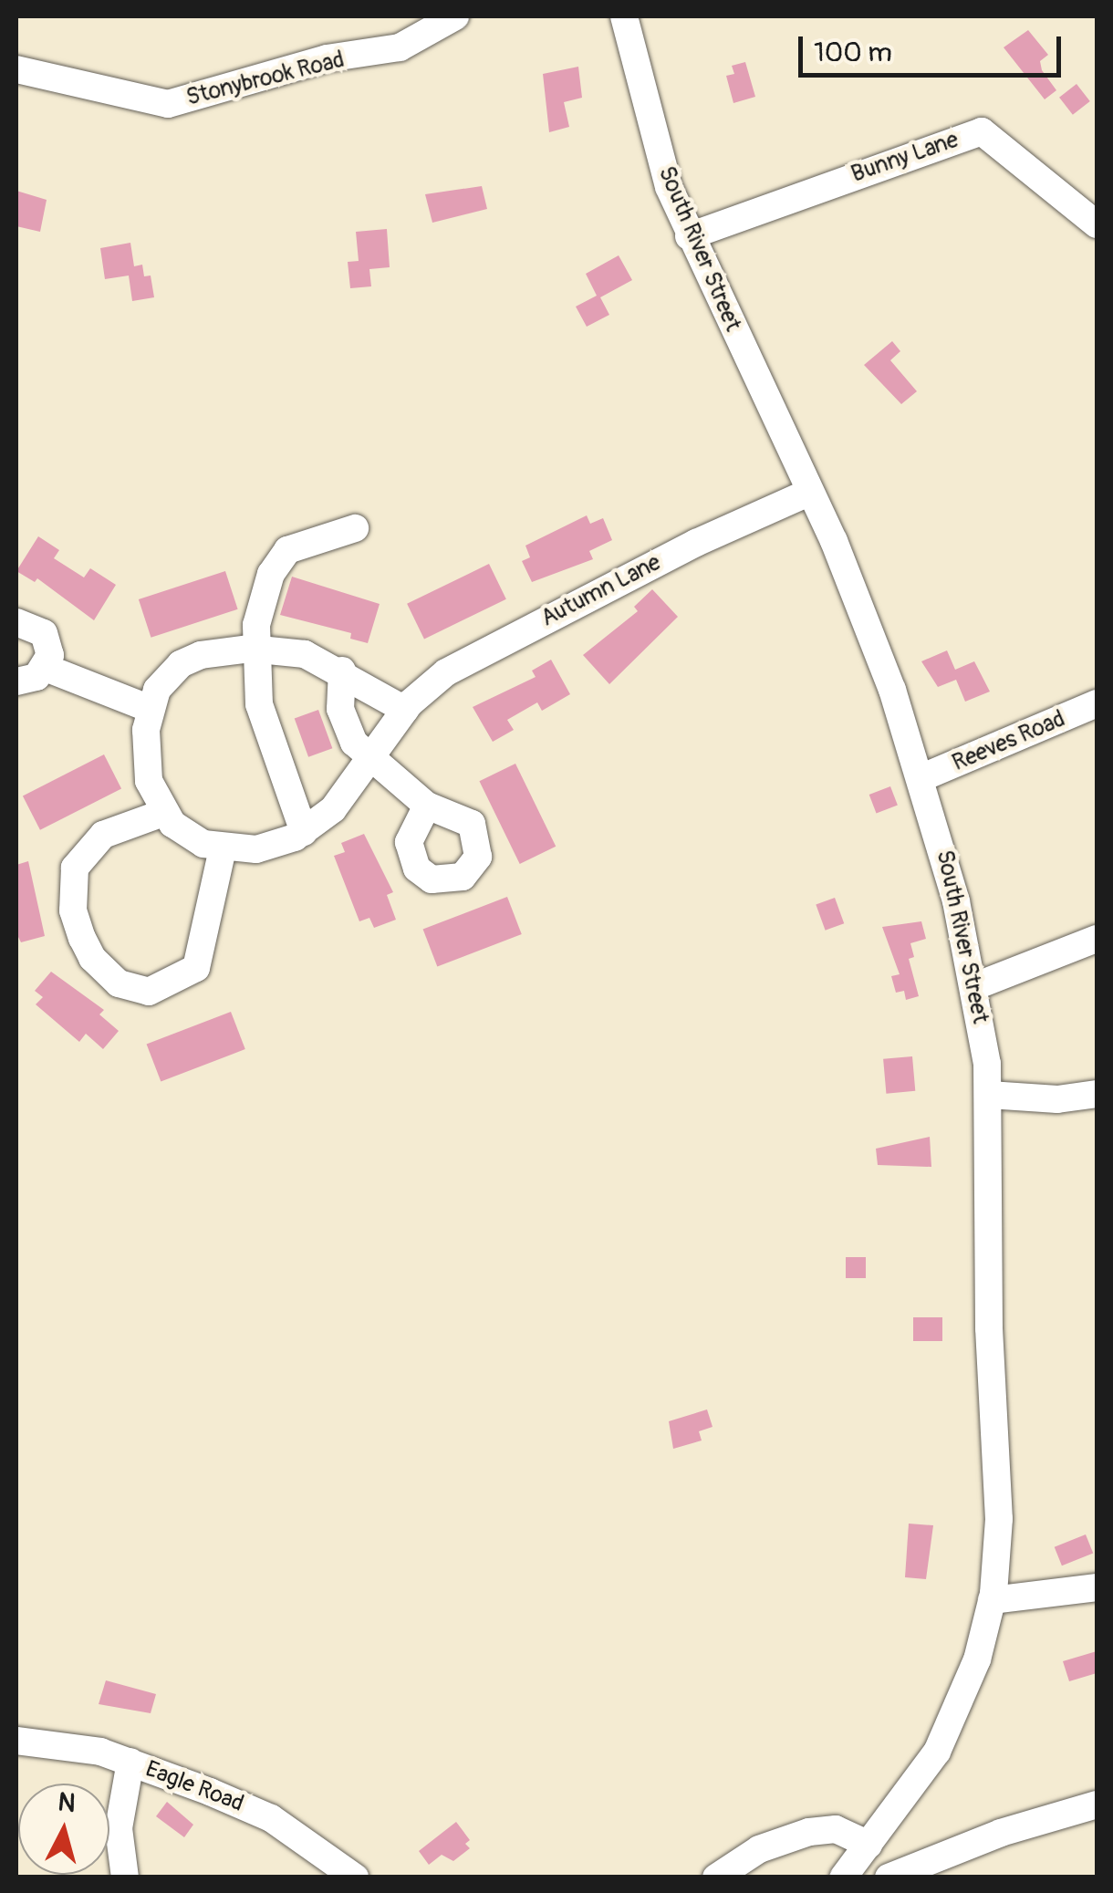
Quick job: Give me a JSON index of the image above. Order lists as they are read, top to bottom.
{
  "streets": {
    "street": [
      "Stonybrook Road",
      "Bunny Lane",
      "South River Street",
      "Autumn Lane",
      "Reeves Road",
      "Eagle Road"
    ]
  },
  "crossings": [
    ["Bunny Lane", "South River Street"],
    ["South River Street", "Autumn Lane"],
    ["South River Street", "Reeves Road"]
  ],
  "scale_bar": "100 m",
  "north": "top"
}
